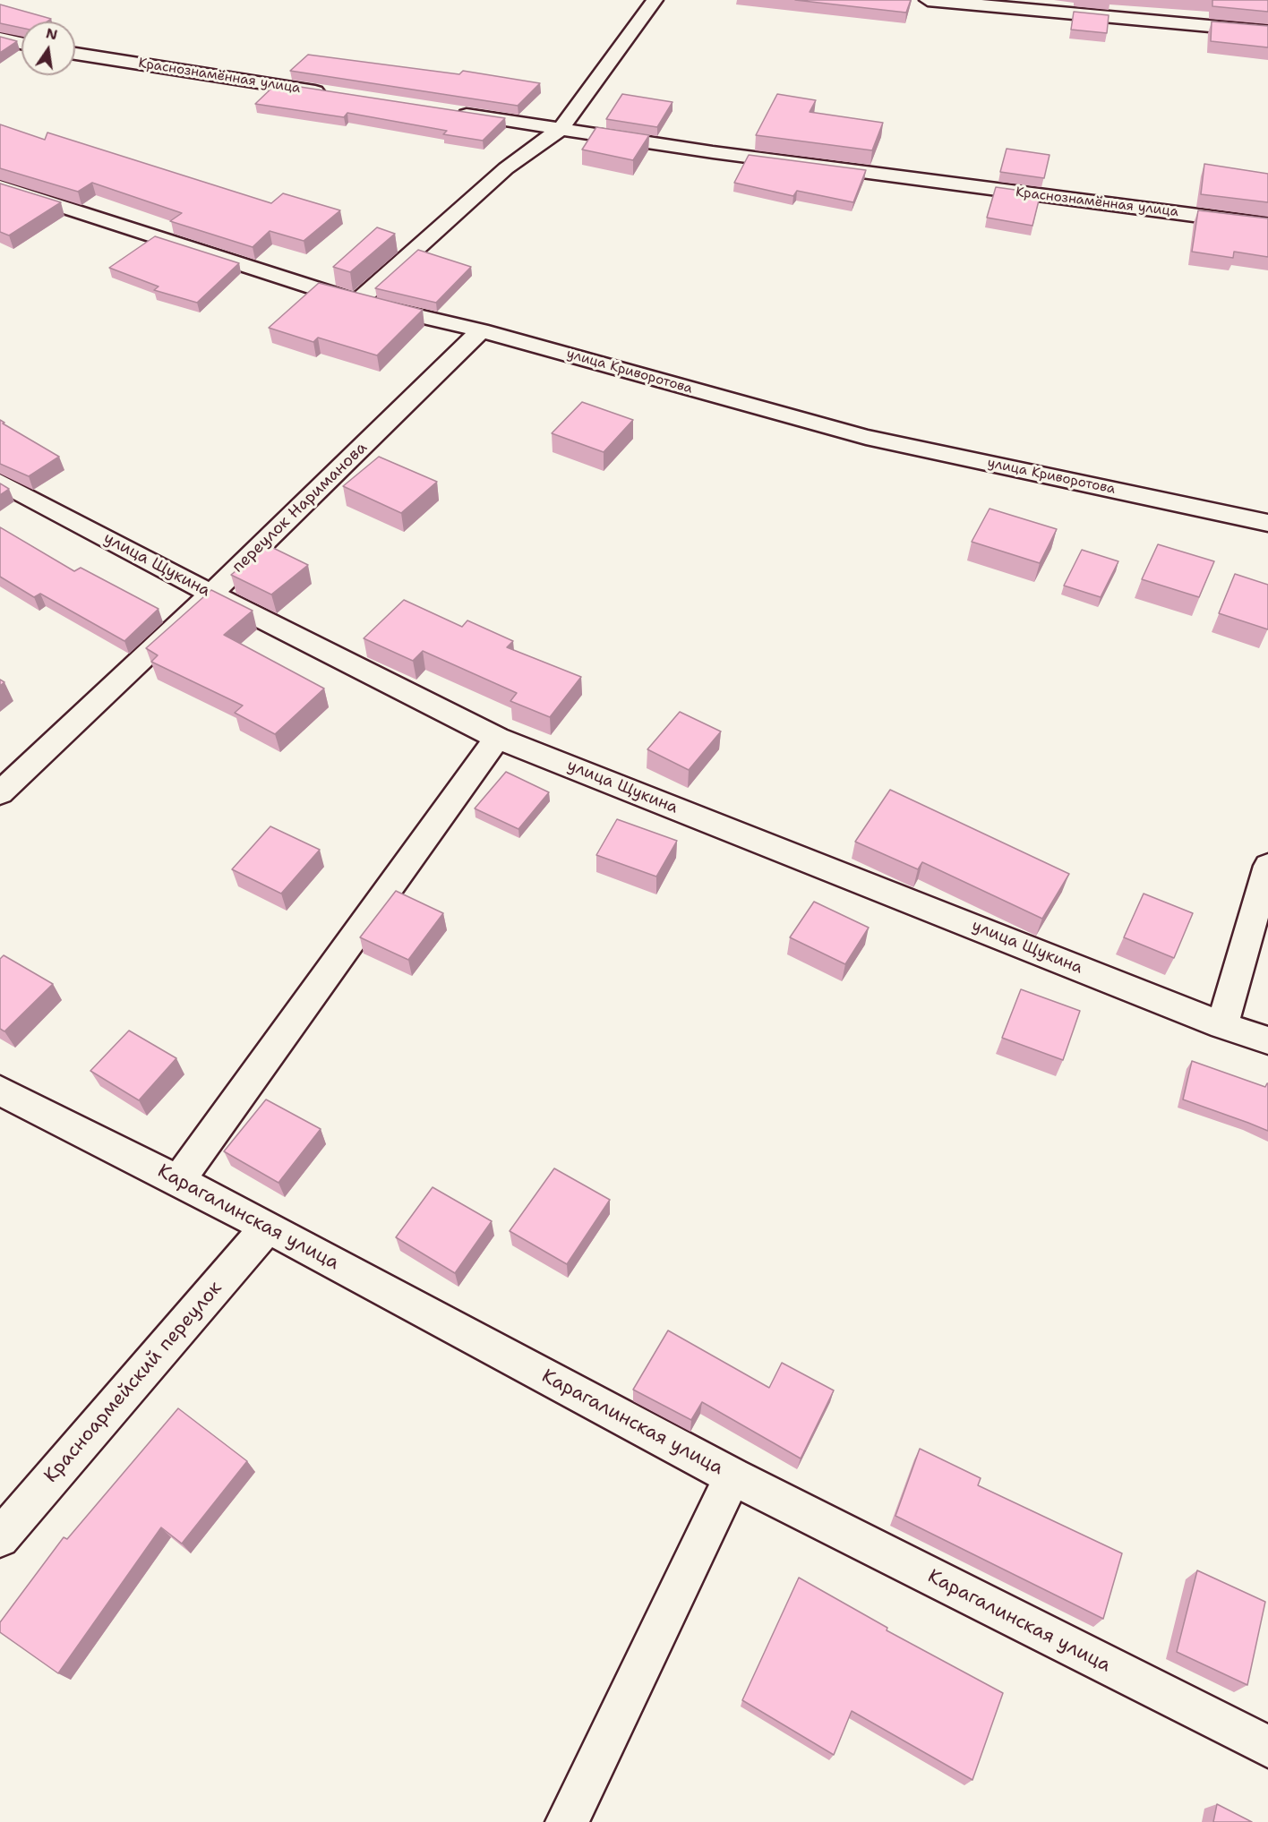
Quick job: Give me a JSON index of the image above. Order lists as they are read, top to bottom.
{
  "streets": {
    "street": [
      "Краснознамённая улица",
      "улица Криворотова",
      "переулок Нариманова",
      "улица Щукина",
      "Карагалинская улица",
      "Красноармейский переулок"
    ]
  },
  "crossings": [
    ["улица Криворотова", "переулок Нариманова"],
    ["переулок Нариманова", "улица Щукина"],
    ["Карагалинская улица", "Красноармейский переулок"]
  ],
  "north": "top"
}
